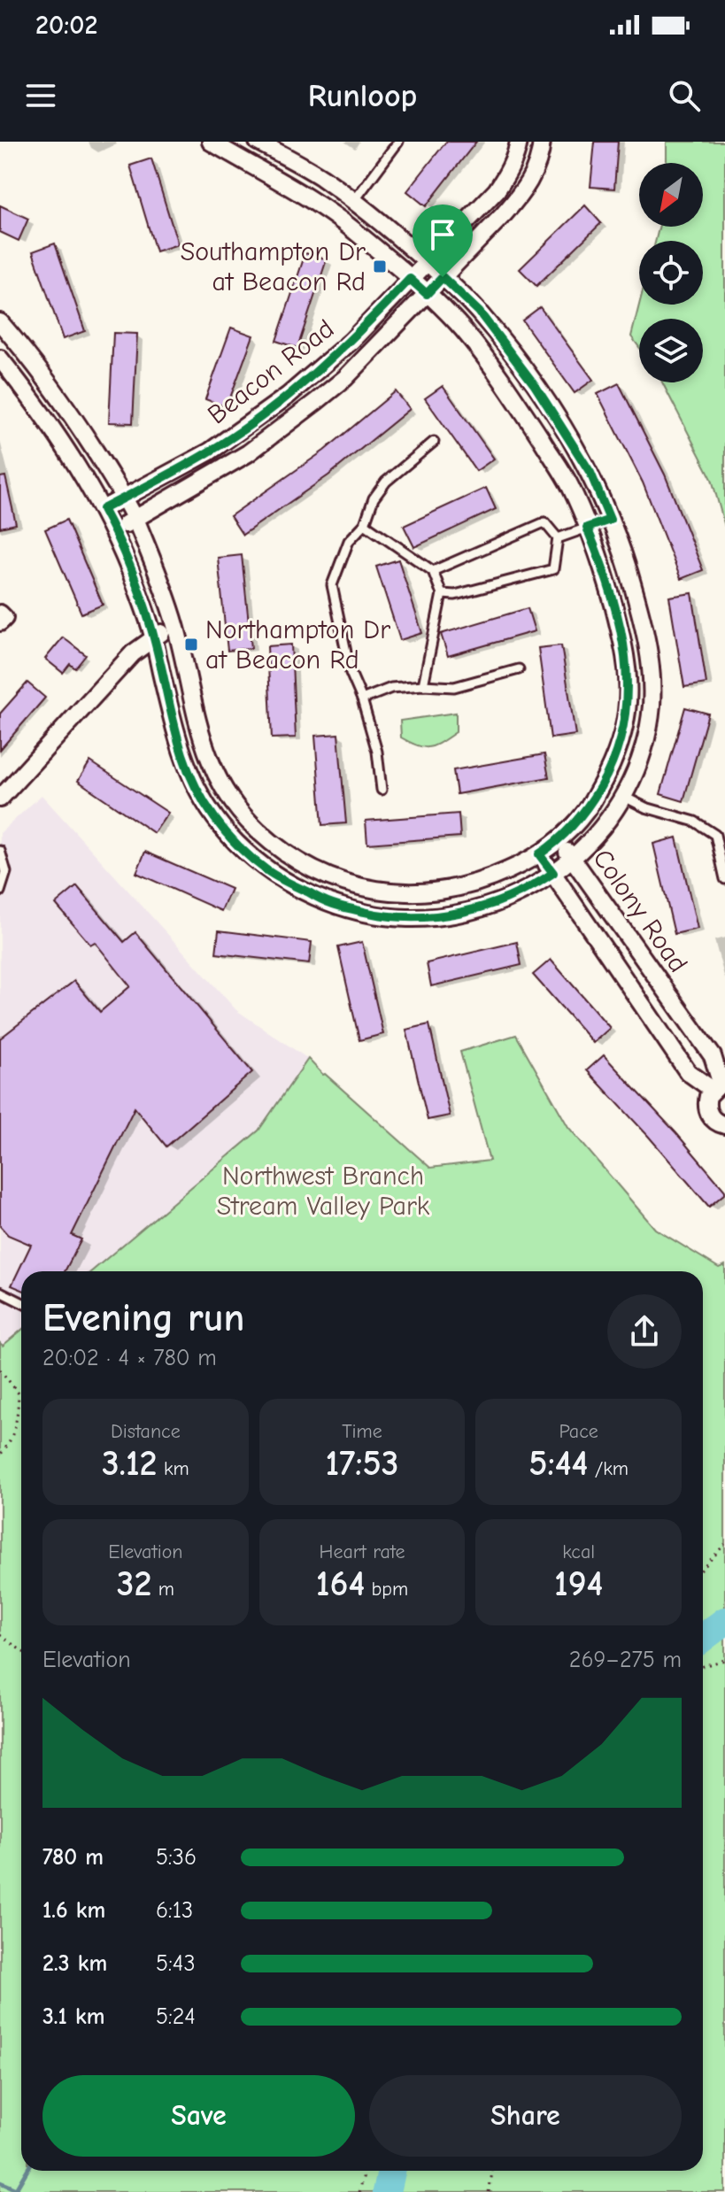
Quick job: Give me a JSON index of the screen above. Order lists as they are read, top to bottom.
{
  "streets": {
    "street": ["Beacon Road", "Colony Road"]
  },
  "parks": ["Northwest Branch Stream Valley Park"],
  "places": {
    "transit": ["Southampton Dr at Beacon Rd", "Northampton Dr at Beacon Rd"]
  },
  "north": "bottom left",
  "page": {
    "status": "20:02",
    "header": "Runloop",
    "heading": ["Evening run", "20:02 · 4 × 780 m"],
    "stats": [
      ["Distance", "3.12 km"],
      ["Time", "17:53"],
      ["Pace", "5:44 /km"],
      ["Elevation", "32 m"],
      ["Heart rate", "164 bpm"],
      ["kcal", "194"]
    ],
    "chart": ["Elevation", "269–275 m"],
    "list": [
      {
        "name": "780 m",
        "note": "5:36"
      },
      {
        "name": "1.6 km",
        "note": "6:13"
      },
      {
        "name": "2.3 km",
        "note": "5:43"
      },
      {
        "name": "3.1 km",
        "note": "5:24"
      }
    ],
    "buttons": ["Save", "Share"]
  }
}
